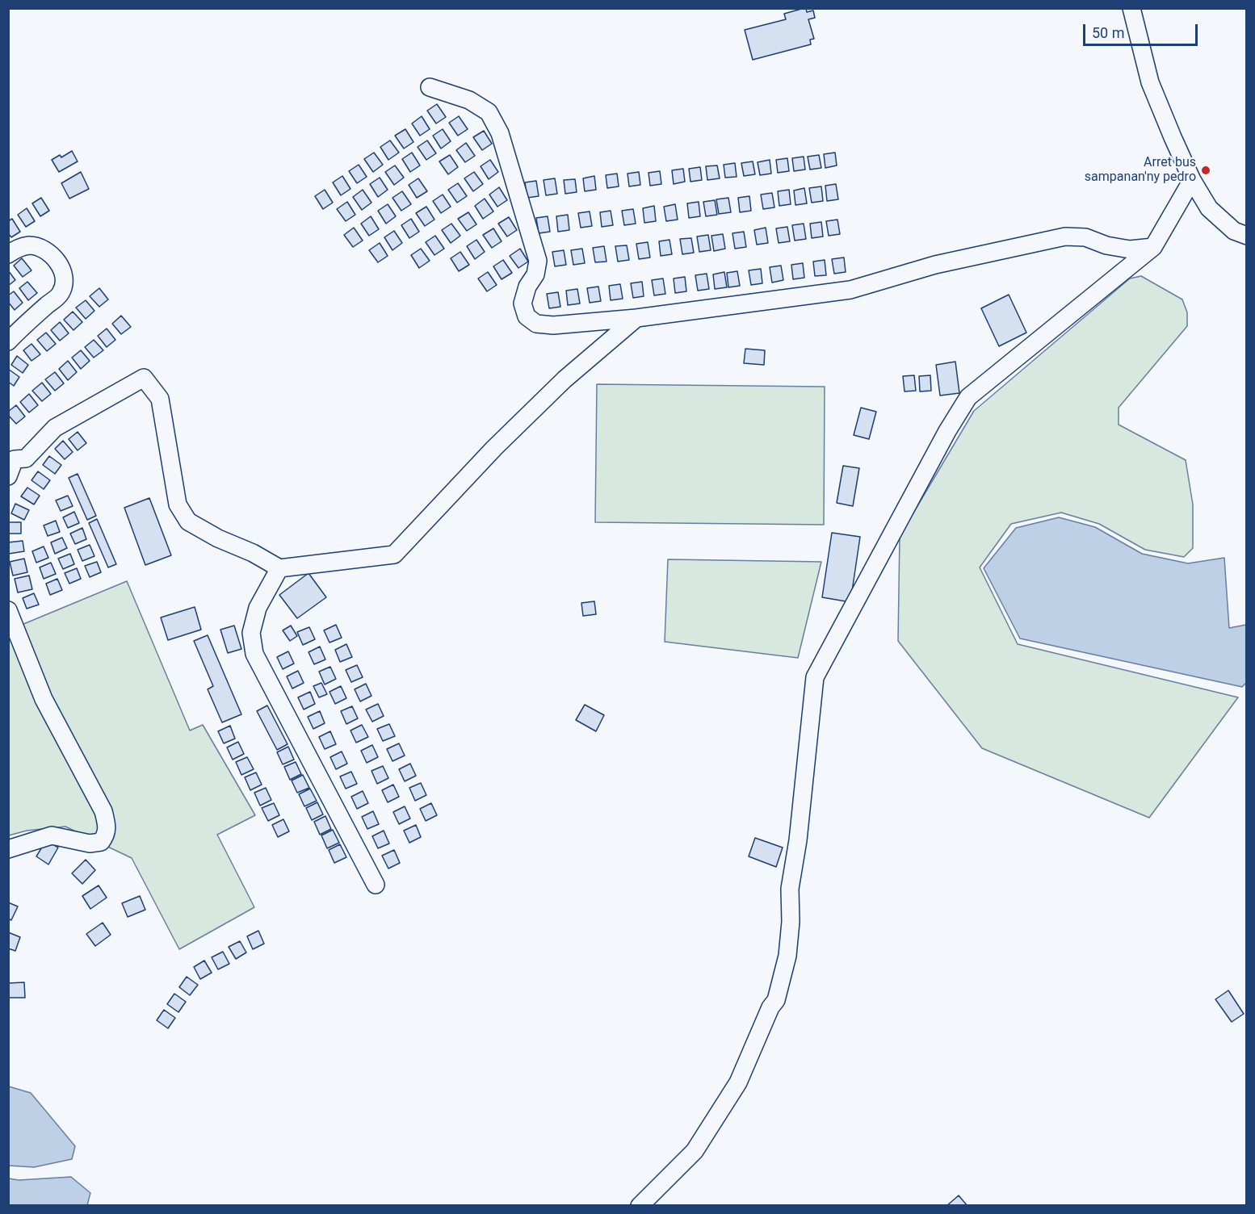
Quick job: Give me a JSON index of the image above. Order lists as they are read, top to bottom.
{
  "places": ["Arret bus sampanan'ny pedro"],
  "scale_bar": "50 m"
}
